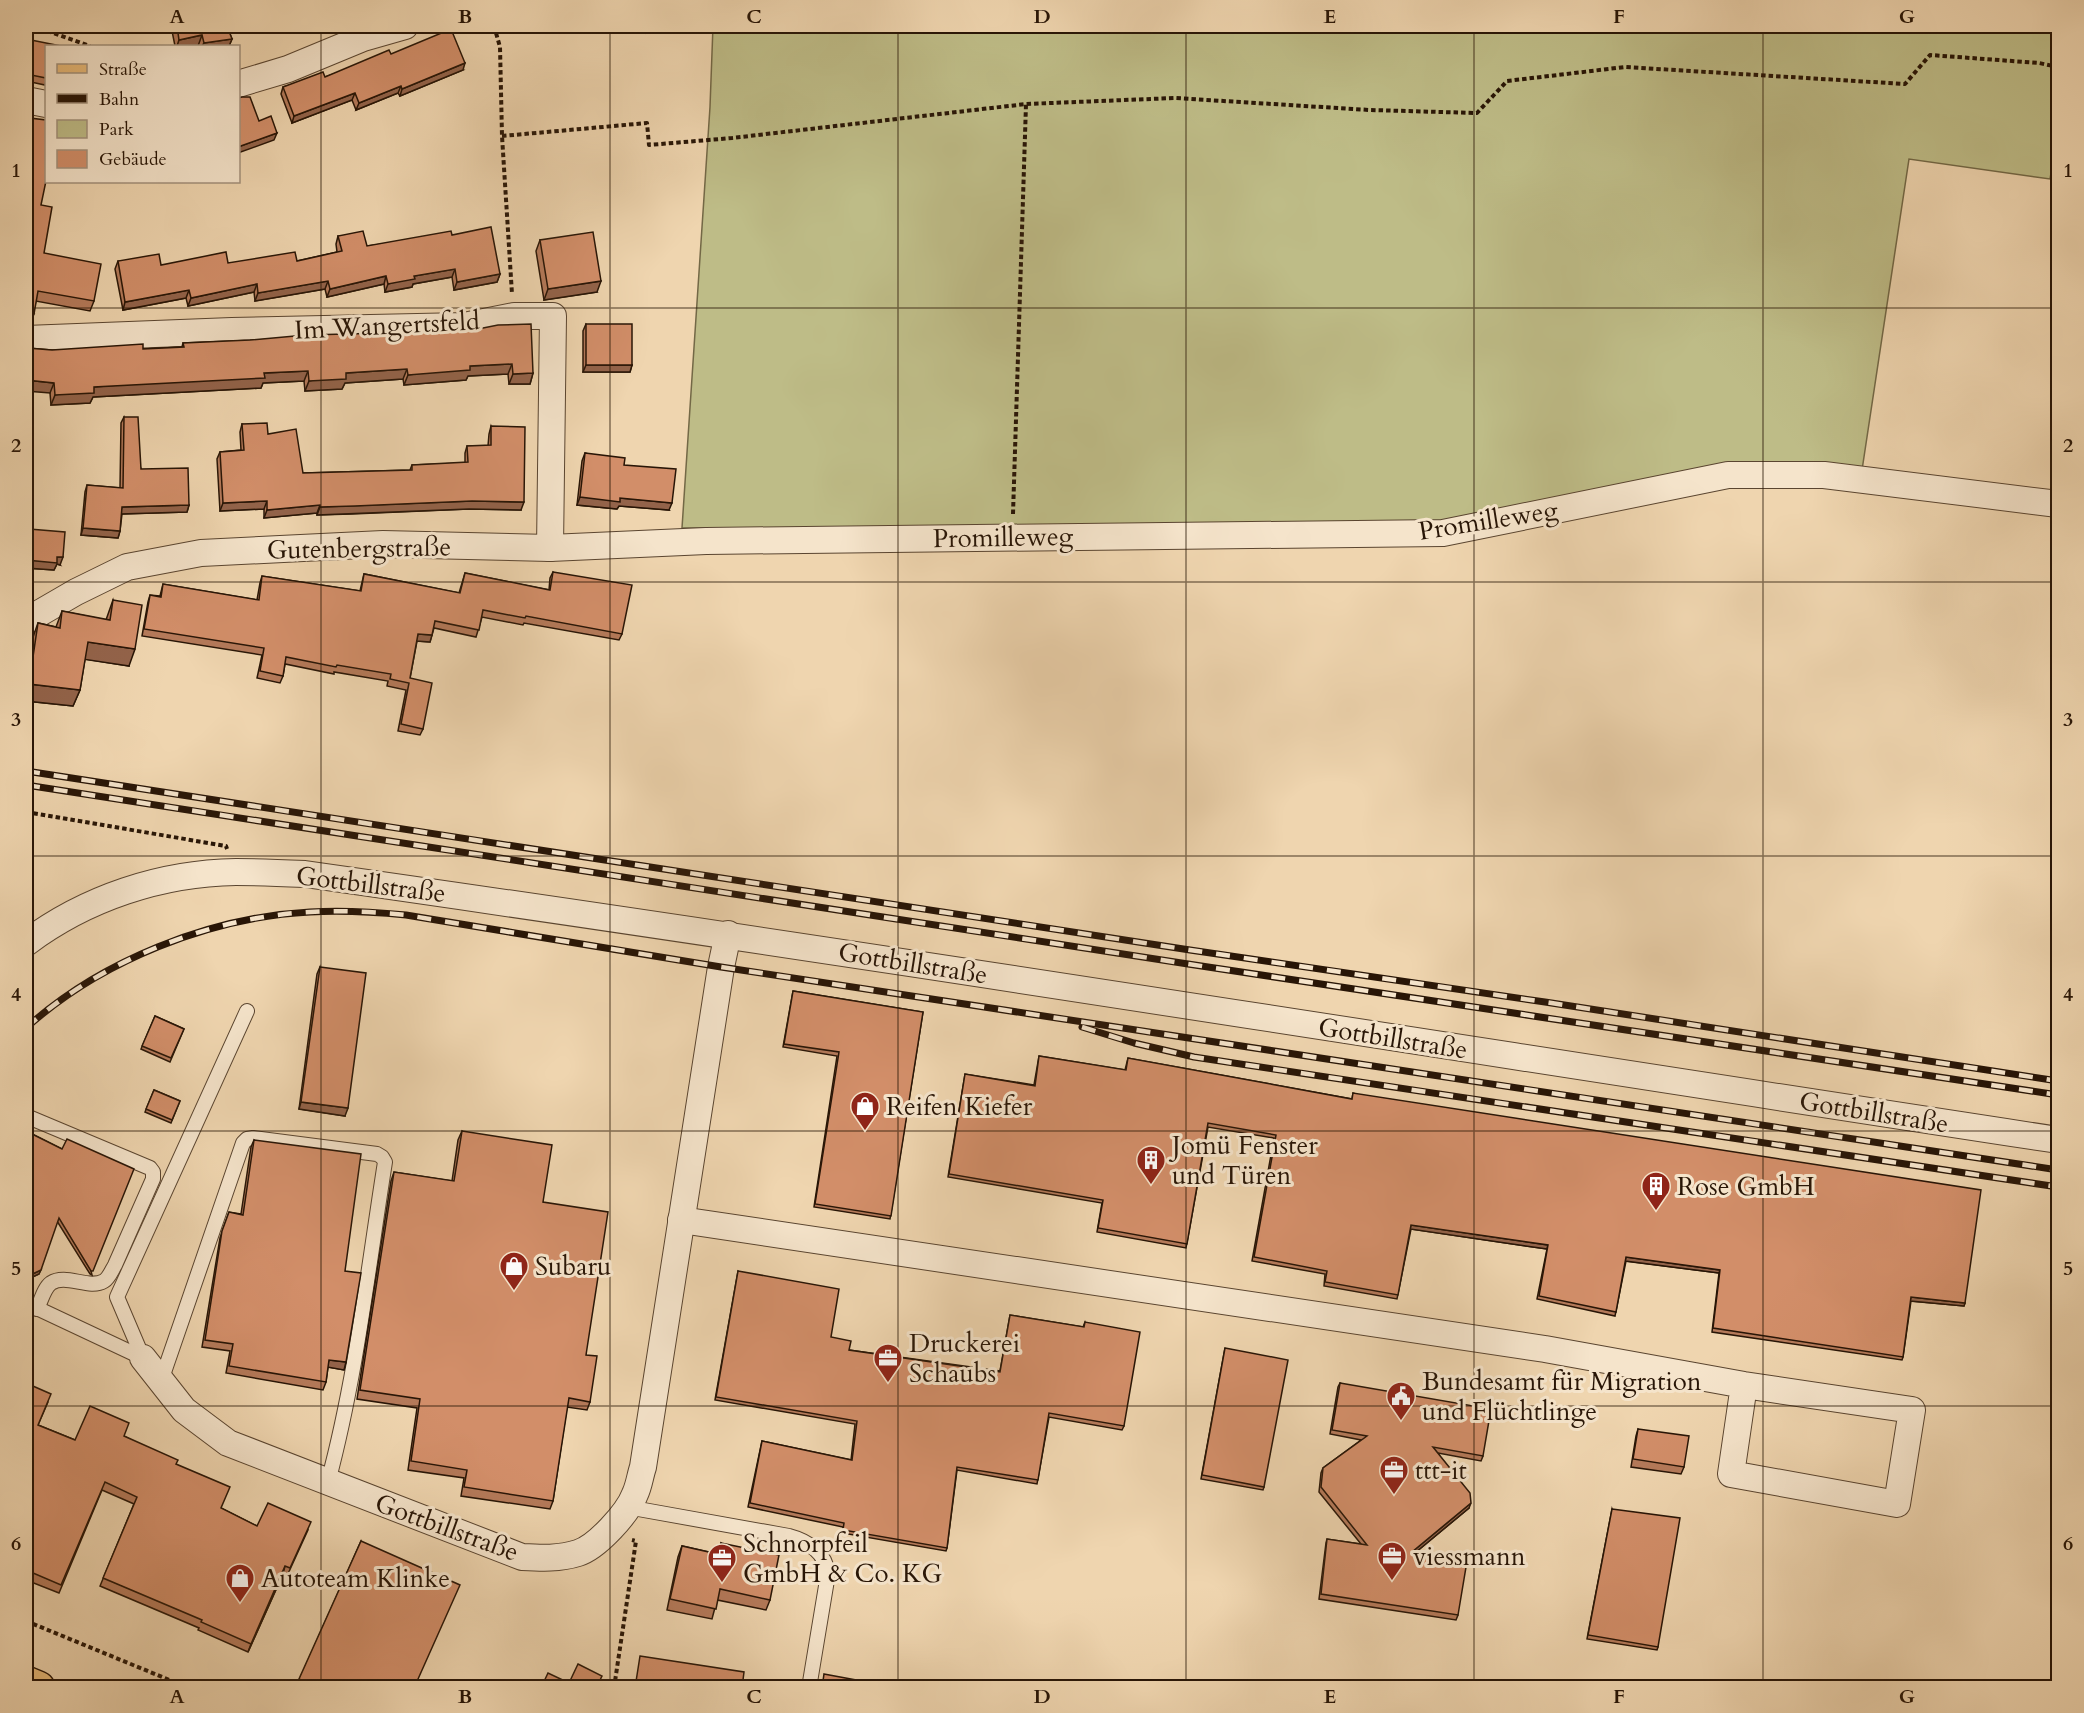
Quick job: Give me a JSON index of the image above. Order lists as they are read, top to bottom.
{
  "streets": {
    "street": [
      "Im Wangertsfeld",
      "Promilleweg",
      "Gutenbergstraße",
      "Gottbillstraße"
    ]
  },
  "crossings": [
    ["Im Wangertsfeld", "Gutenbergstraße"],
    ["Promilleweg", "Gutenbergstraße"]
  ],
  "places": {
    "shop": ["Reifen Kiefer", "Subaru", "Autoteam Klinke"],
    "building": ["Jomü Fenster und Türen", "Rose GmbH"],
    "office": [
      "Druckerei Schaubs",
      "ttt-it",
      "viessmann",
      "Schnorpfeil GmbH & Co. KG"
    ],
    "public building": ["Bundesamt für Migration und Flüchtlinge"]
  },
  "legend": [
    "Straße",
    "Bahn",
    "Park",
    "Gebäude"
  ],
  "grid": {
    "columns": [
      "A",
      "B",
      "C",
      "D",
      "E",
      "F",
      "G"
    ],
    "rows": [
      "1",
      "2",
      "3",
      "4",
      "5",
      "6"
    ]
  }
}
